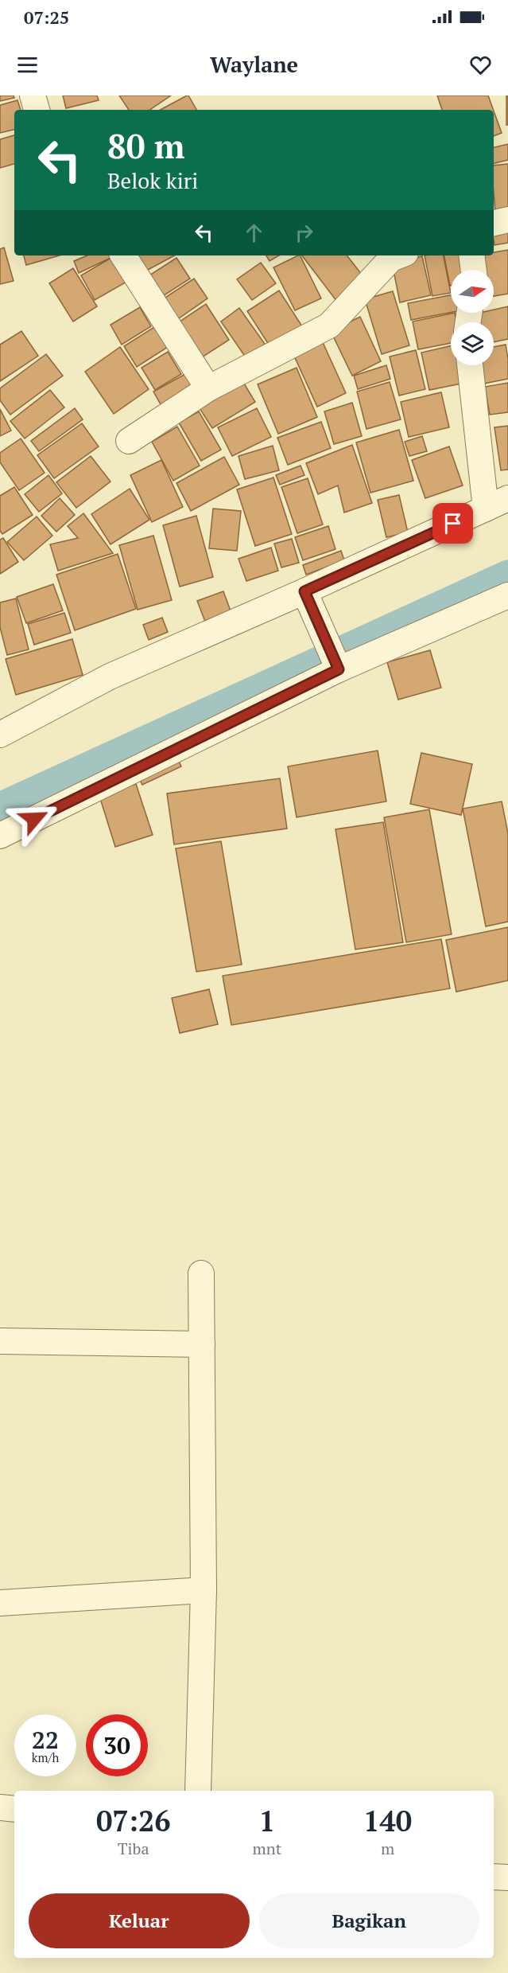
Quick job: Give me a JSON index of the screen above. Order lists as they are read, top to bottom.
{
  "north": "right",
  "page": {
    "status": "07:25",
    "header": "Waylane",
    "turn": ["80 m", "Belok kiri"],
    "speed": "22 km/h",
    "limit": "30",
    "eta": [
      "07:26",
      "Tiba",
      "1",
      "mnt",
      "140",
      "m"
    ],
    "buttons": ["Keluar", "Bagikan"]
  }
}
